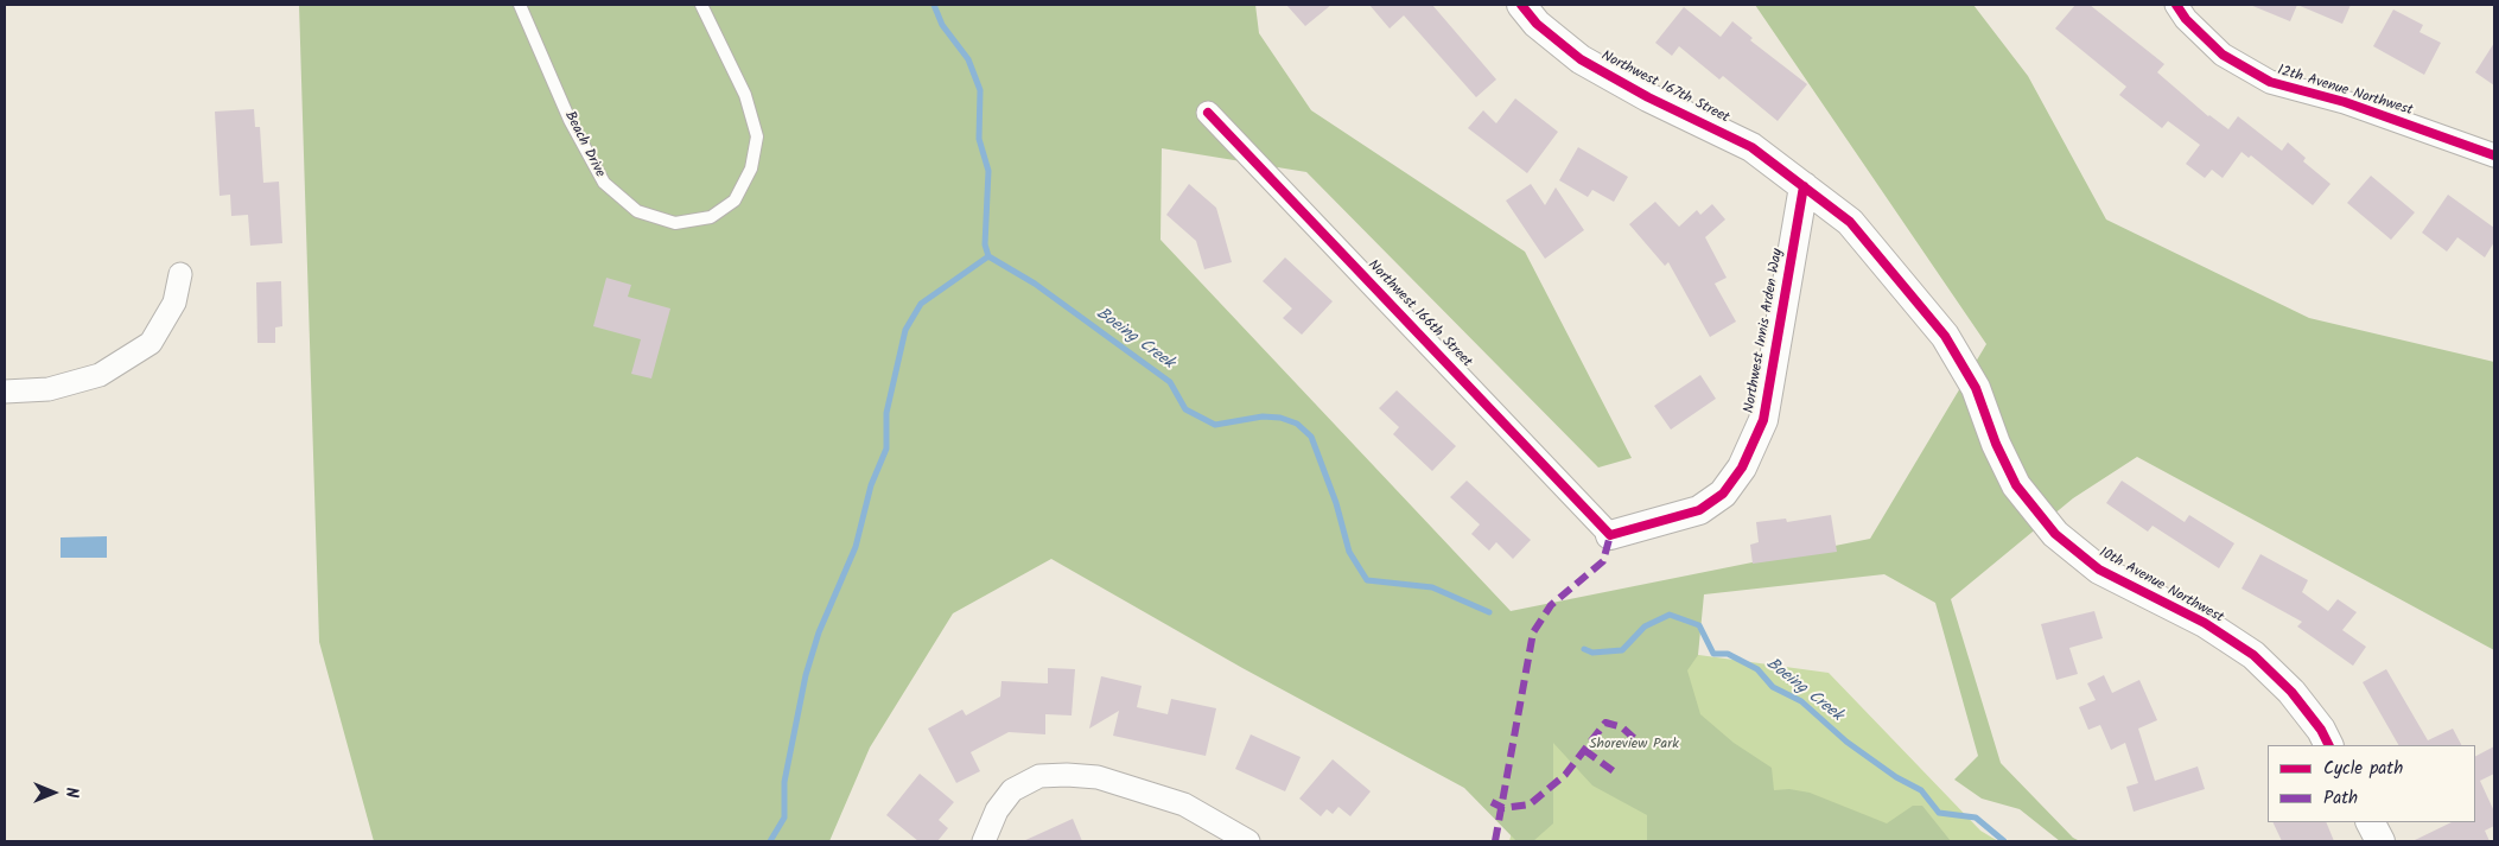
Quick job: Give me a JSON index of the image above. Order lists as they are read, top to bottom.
{
  "streets": {
    "street": [
      "Northwest 167th Street",
      "12th Avenue Northwest",
      "Northwest 166th Street",
      "Northwest Innis Arden Way",
      "10th Avenue Northwest"
    ],
    "lane": ["Beach Drive"]
  },
  "crossings": [
    ["Northwest 167th Street", "Northwest Innis Arden Way"],
    ["Northwest 167th Street", "10th Avenue Northwest"],
    ["Northwest 166th Street", "Northwest Innis Arden Way"],
    ["Northwest Innis Arden Way", "10th Avenue Northwest"]
  ],
  "water": ["Boeing Creek"],
  "parks": ["Shoreview Park"],
  "legend": ["Cycle path", "Path"],
  "north": "right"
}
